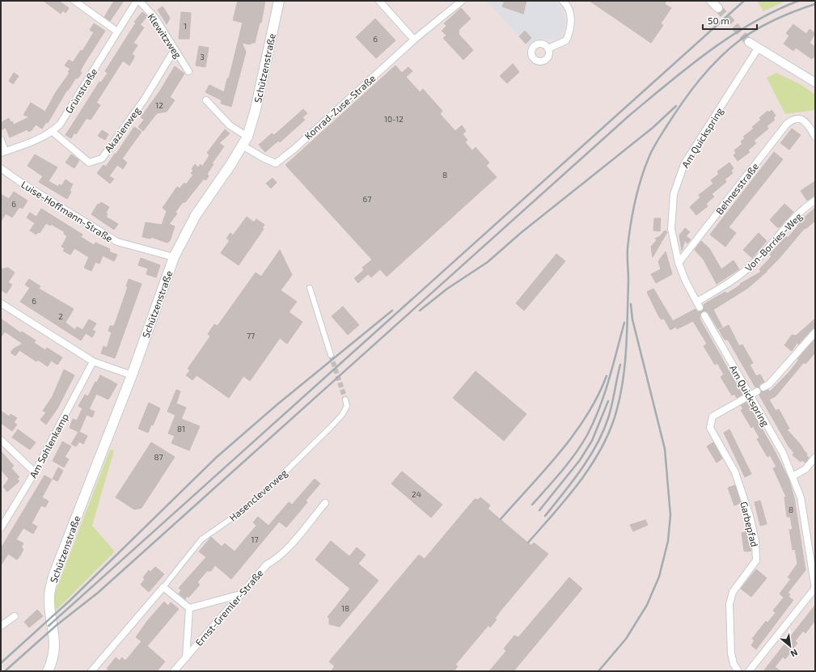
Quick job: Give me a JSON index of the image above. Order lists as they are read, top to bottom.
{
  "streets": {
    "main road": ["Schützenstraße"],
    "street": [
      "Klewitzweg",
      "Grünstraße",
      "Konrad-Zuse-Straße",
      "Akazienweg",
      "Am Quickspring",
      "Behnesstraße",
      "Luise-Hoffmann-Straße",
      "Von-Borries-Weg",
      "Am Sohlenkamp",
      "Hasencleverweg",
      "Garbepfad",
      "Ernst-Gremler-Straße"
    ]
  },
  "crossings": [
    ["Klewitzweg", "Grünstraße"],
    ["Klewitzweg", "Akazienweg"],
    ["Schützenstraße", "Konrad-Zuse-Straße"],
    ["Schützenstraße", "Luise-Hoffmann-Straße"],
    ["Grünstraße", "Akazienweg"],
    ["Am Quickspring", "Behnesstraße"],
    ["Am Quickspring", "Von-Borries-Weg"],
    ["Am Quickspring", "Garbepfad"]
  ],
  "house_numbers": [
    "1",
    "6",
    "3",
    "12",
    "10-12",
    "8",
    "67",
    "6",
    "6",
    "2",
    "77",
    "81",
    "87",
    "24",
    "8",
    "17",
    "18"
  ],
  "scale_bar": "50 m",
  "north": "bottom right"
}
